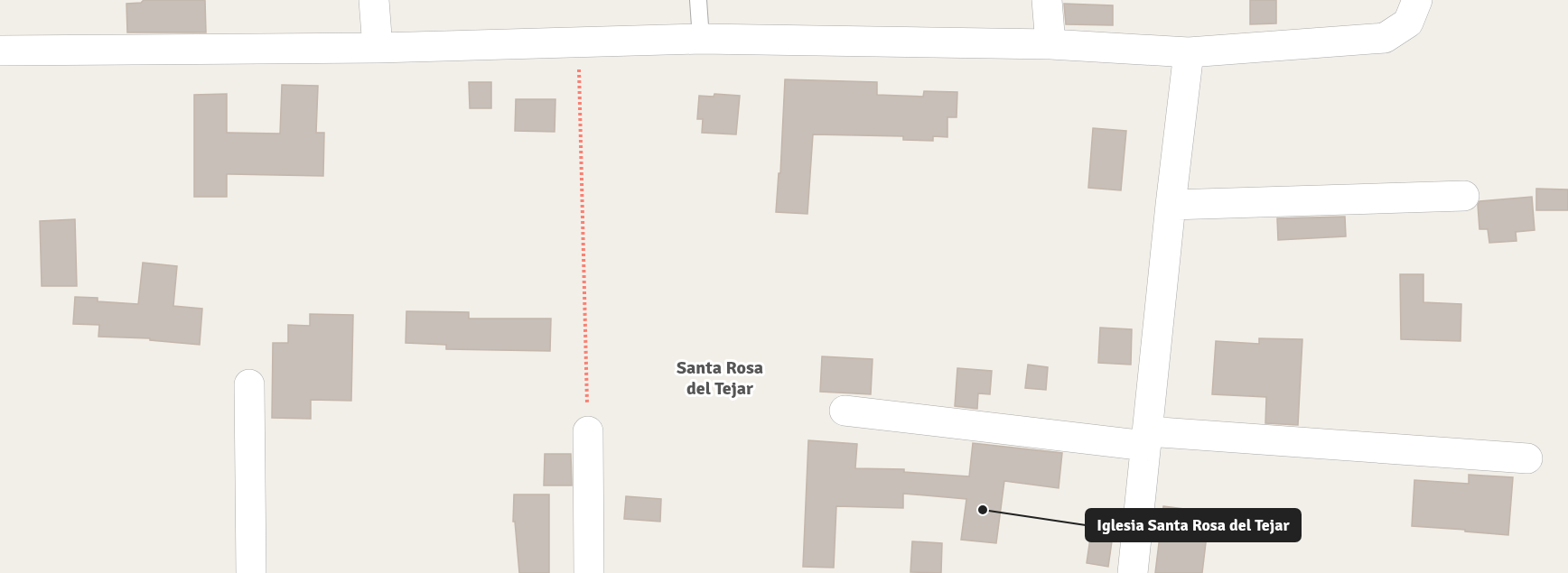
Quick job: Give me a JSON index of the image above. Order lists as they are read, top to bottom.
{
  "districts": ["Santa Rosa del Tejar"],
  "places": ["Iglesia Santa Rosa del Tejar"]
}
